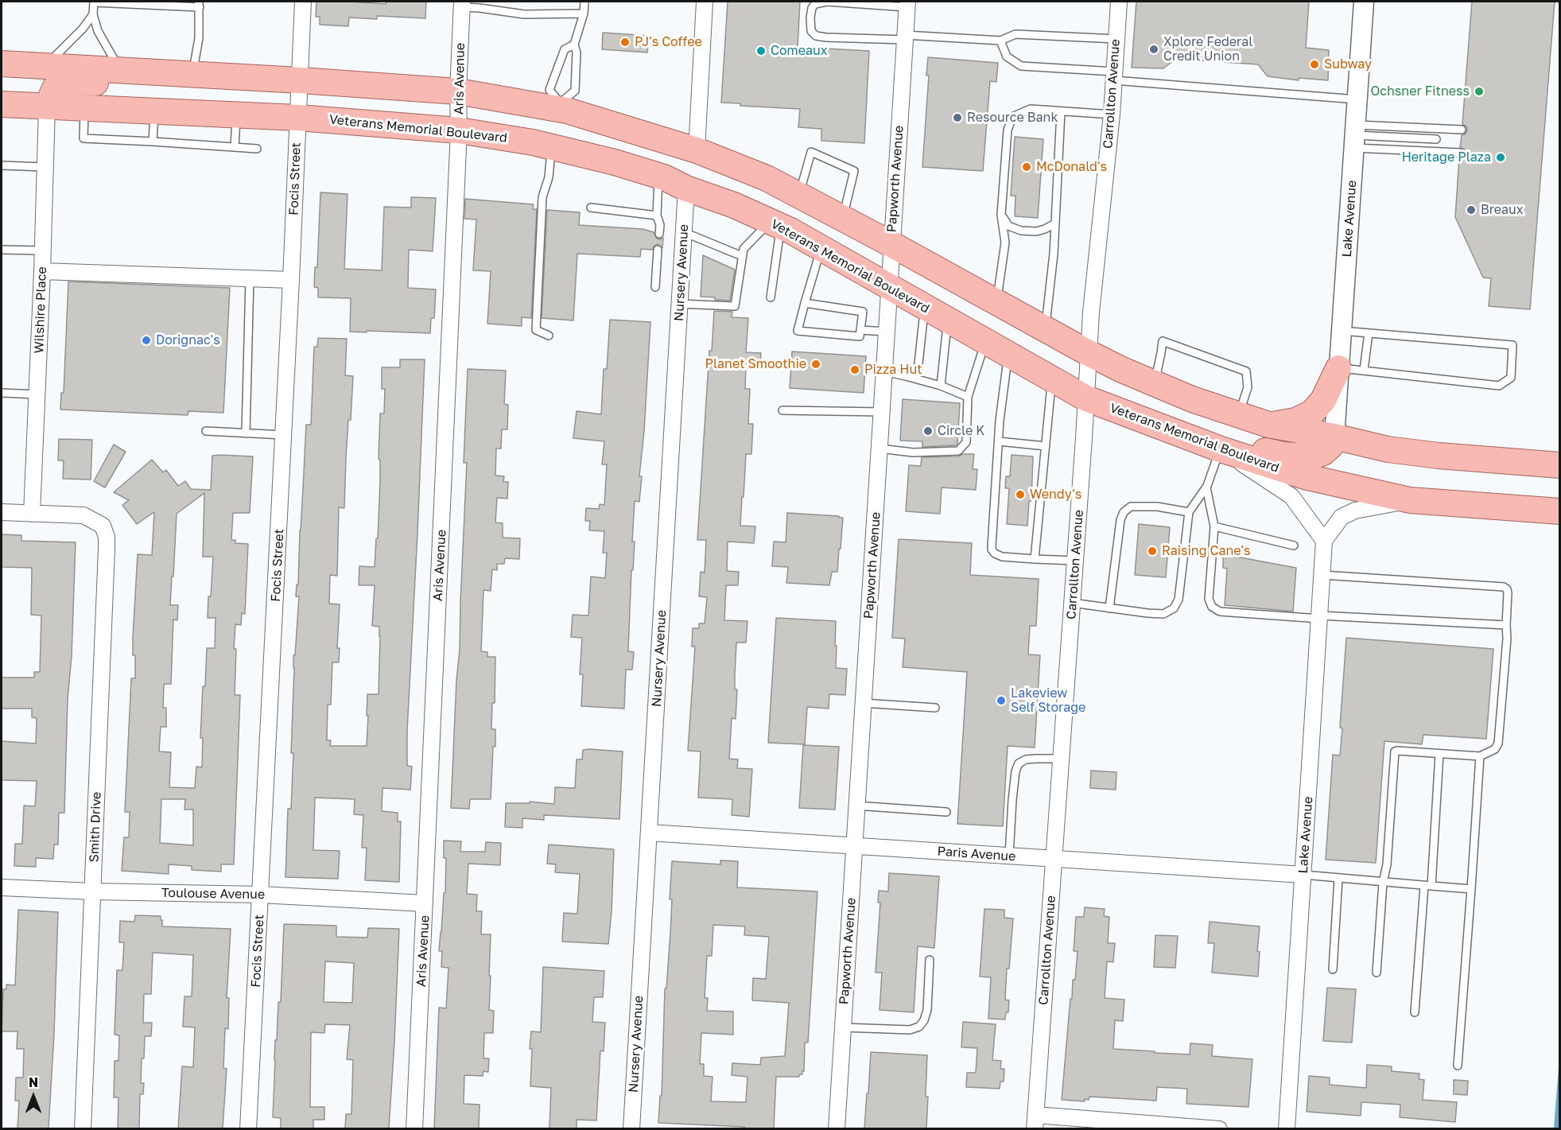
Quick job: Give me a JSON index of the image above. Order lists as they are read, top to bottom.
{
  "streets": {
    "main road": ["Veterans Memorial Boulevard"],
    "street": [
      "Aris Avenue",
      "Carrollton Avenue",
      "Focis Street",
      "Papworth Avenue",
      "Lake Avenue",
      "Nursery Avenue",
      "Wilshire Place",
      "Smith Drive",
      "Paris Avenue",
      "Toulouse Avenue"
    ]
  },
  "crossings": [
    ["Aris Avenue", "Veterans Memorial Boulevard"],
    ["Aris Avenue", "Toulouse Avenue"],
    ["Carrollton Avenue", "Veterans Memorial Boulevard"],
    ["Carrollton Avenue", "Paris Avenue"],
    ["Veterans Memorial Boulevard", "Focis Street"],
    ["Veterans Memorial Boulevard", "Papworth Avenue"],
    ["Veterans Memorial Boulevard", "Nursery Avenue"],
    ["Veterans Memorial Boulevard", "Wilshire Place"],
    ["Focis Street", "Toulouse Avenue"],
    ["Papworth Avenue", "Paris Avenue"],
    ["Lake Avenue", "Paris Avenue"],
    ["Nursery Avenue", "Paris Avenue"],
    ["Wilshire Place", "Smith Drive"],
    ["Smith Drive", "Toulouse Avenue"]
  ],
  "places": [
    "PJ's Coffee",
    "Xplore Federal Credit Union",
    "Comeaux",
    "Subway",
    "Ochsner Fitness",
    "Resource Bank",
    "Heritage Plaza",
    "McDonald's",
    "Breaux",
    "Dorignac's",
    "Planet Smoothie",
    "Pizza Hut",
    "Circle K",
    "Wendy's",
    "Raising Cane's",
    "Lakeview Self Storage"
  ],
  "north": "top"
}
